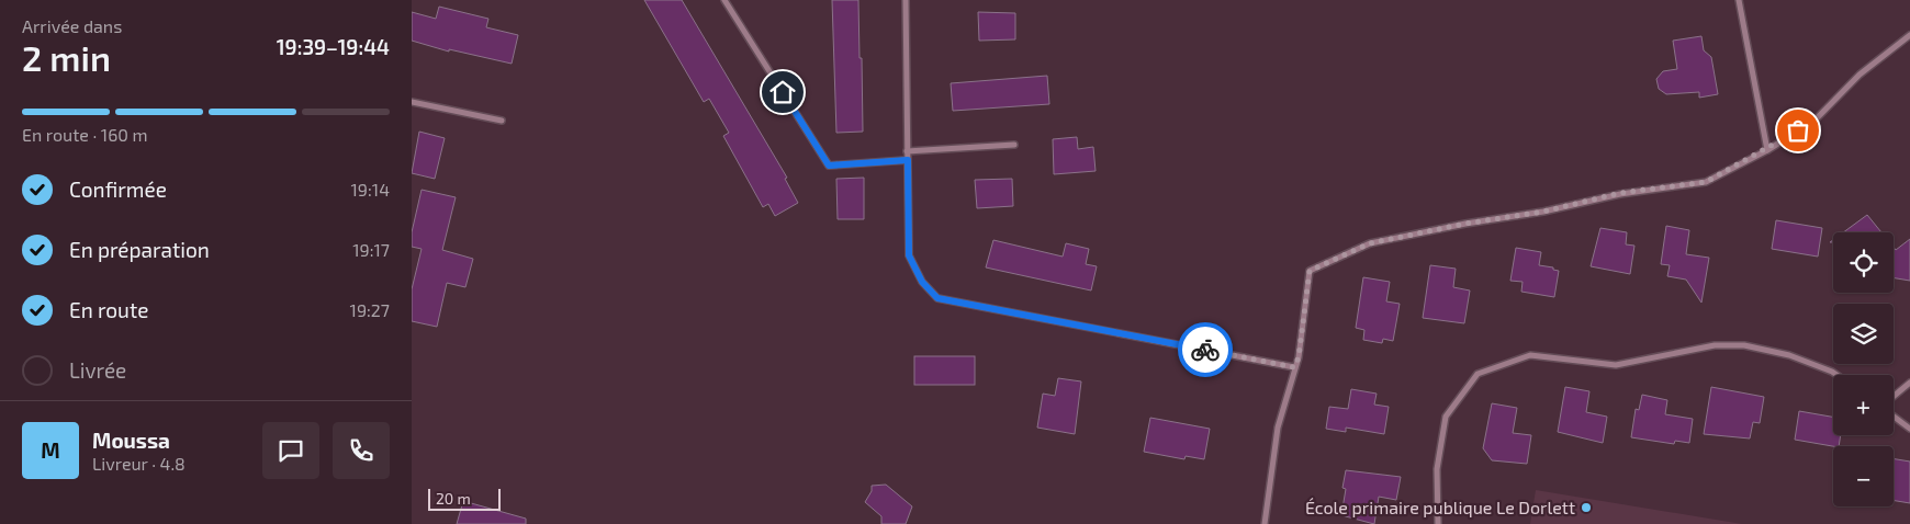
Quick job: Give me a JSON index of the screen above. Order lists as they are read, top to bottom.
{
  "places": ["École primaire publique Le Dorlett"],
  "scale_bar": "20 m",
  "page": {
    "heading": ["2 min", "Arrivée dans", "19:39–19:44"],
    "panel": ["Moussa", "Livreur · 4.8"],
    "bar": "En route · 160 m",
    "list": [
      ["Confirmée", "19:14"],
      ["En préparation", "19:17"],
      ["En route", "19:27"],
      "Livrée"
    ],
    "map_buttons": ["+", "−"],
    "round": "M",
    "scale": "20 m"
  }
}
